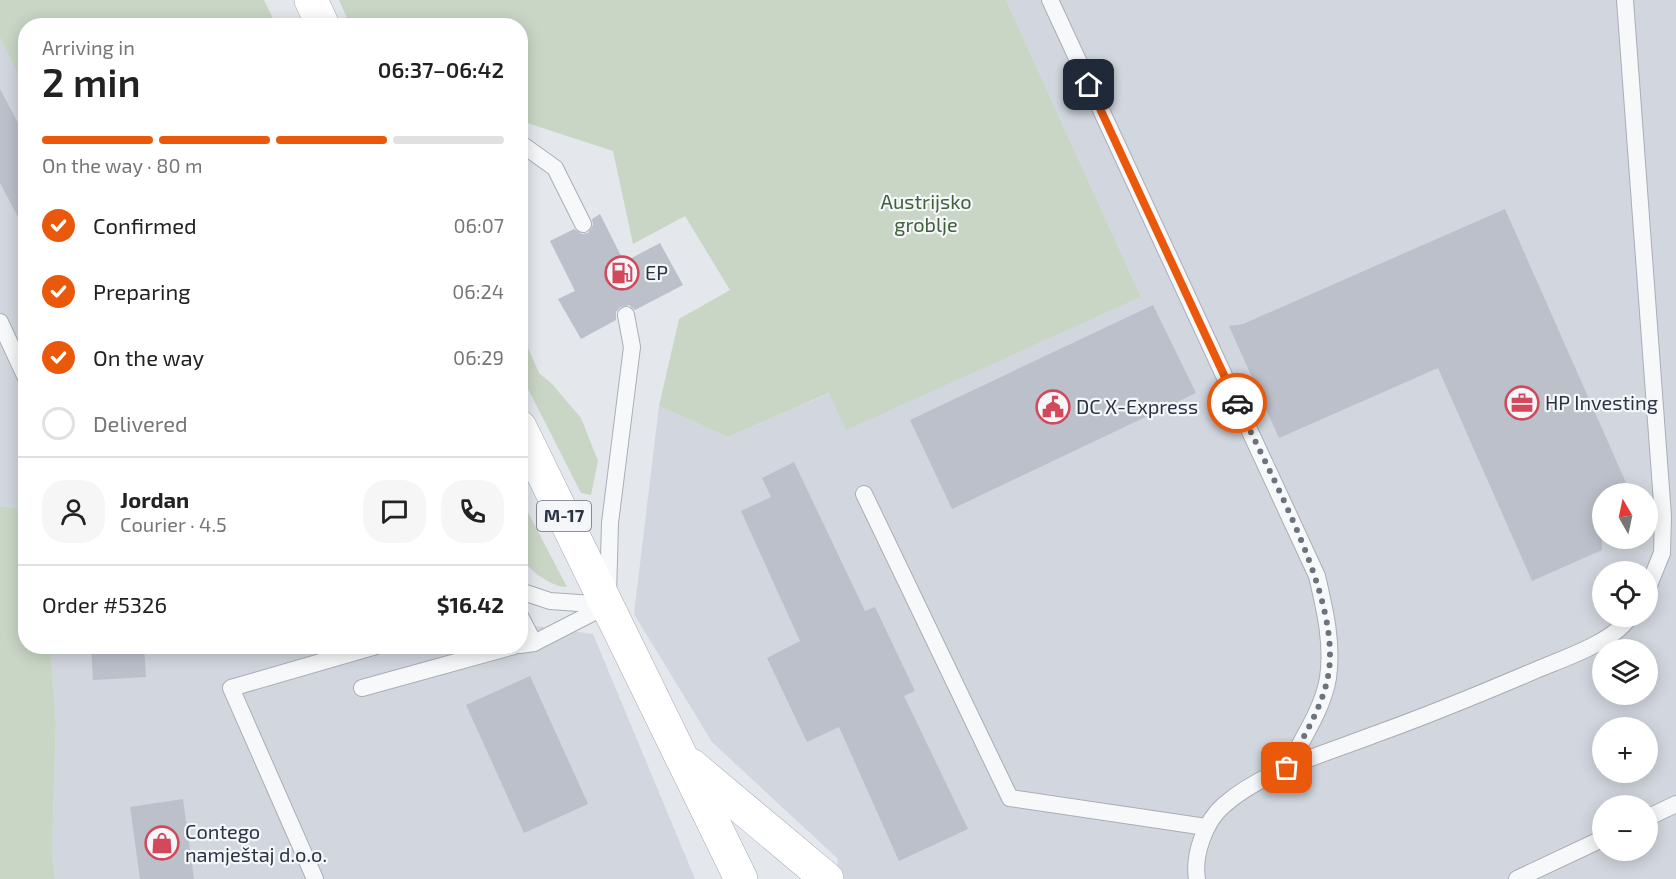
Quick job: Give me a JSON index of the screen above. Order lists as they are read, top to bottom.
{
  "streets": {
    "main road": ["M-17"]
  },
  "parks": ["Austrijsko groblje"],
  "places": {
    "fuel station": ["EP"],
    "office": ["HP Investing"],
    "public building": ["DC X-Express"],
    "shop": ["Contego namještaj d.o.o."]
  },
  "north": "top",
  "page": {
    "heading": ["2 min", "Arriving in", "06:37–06:42"],
    "panel": [
      "Jordan",
      "Courier · 4.5",
      "Order #5326",
      "$16.42"
    ],
    "bar": "On the way · 80 m",
    "list": [
      ["Confirmed", "06:07"],
      ["Preparing", "06:24"],
      ["On the way", "06:29"],
      "Delivered"
    ],
    "map_buttons": ["+", "−"]
  }
}
